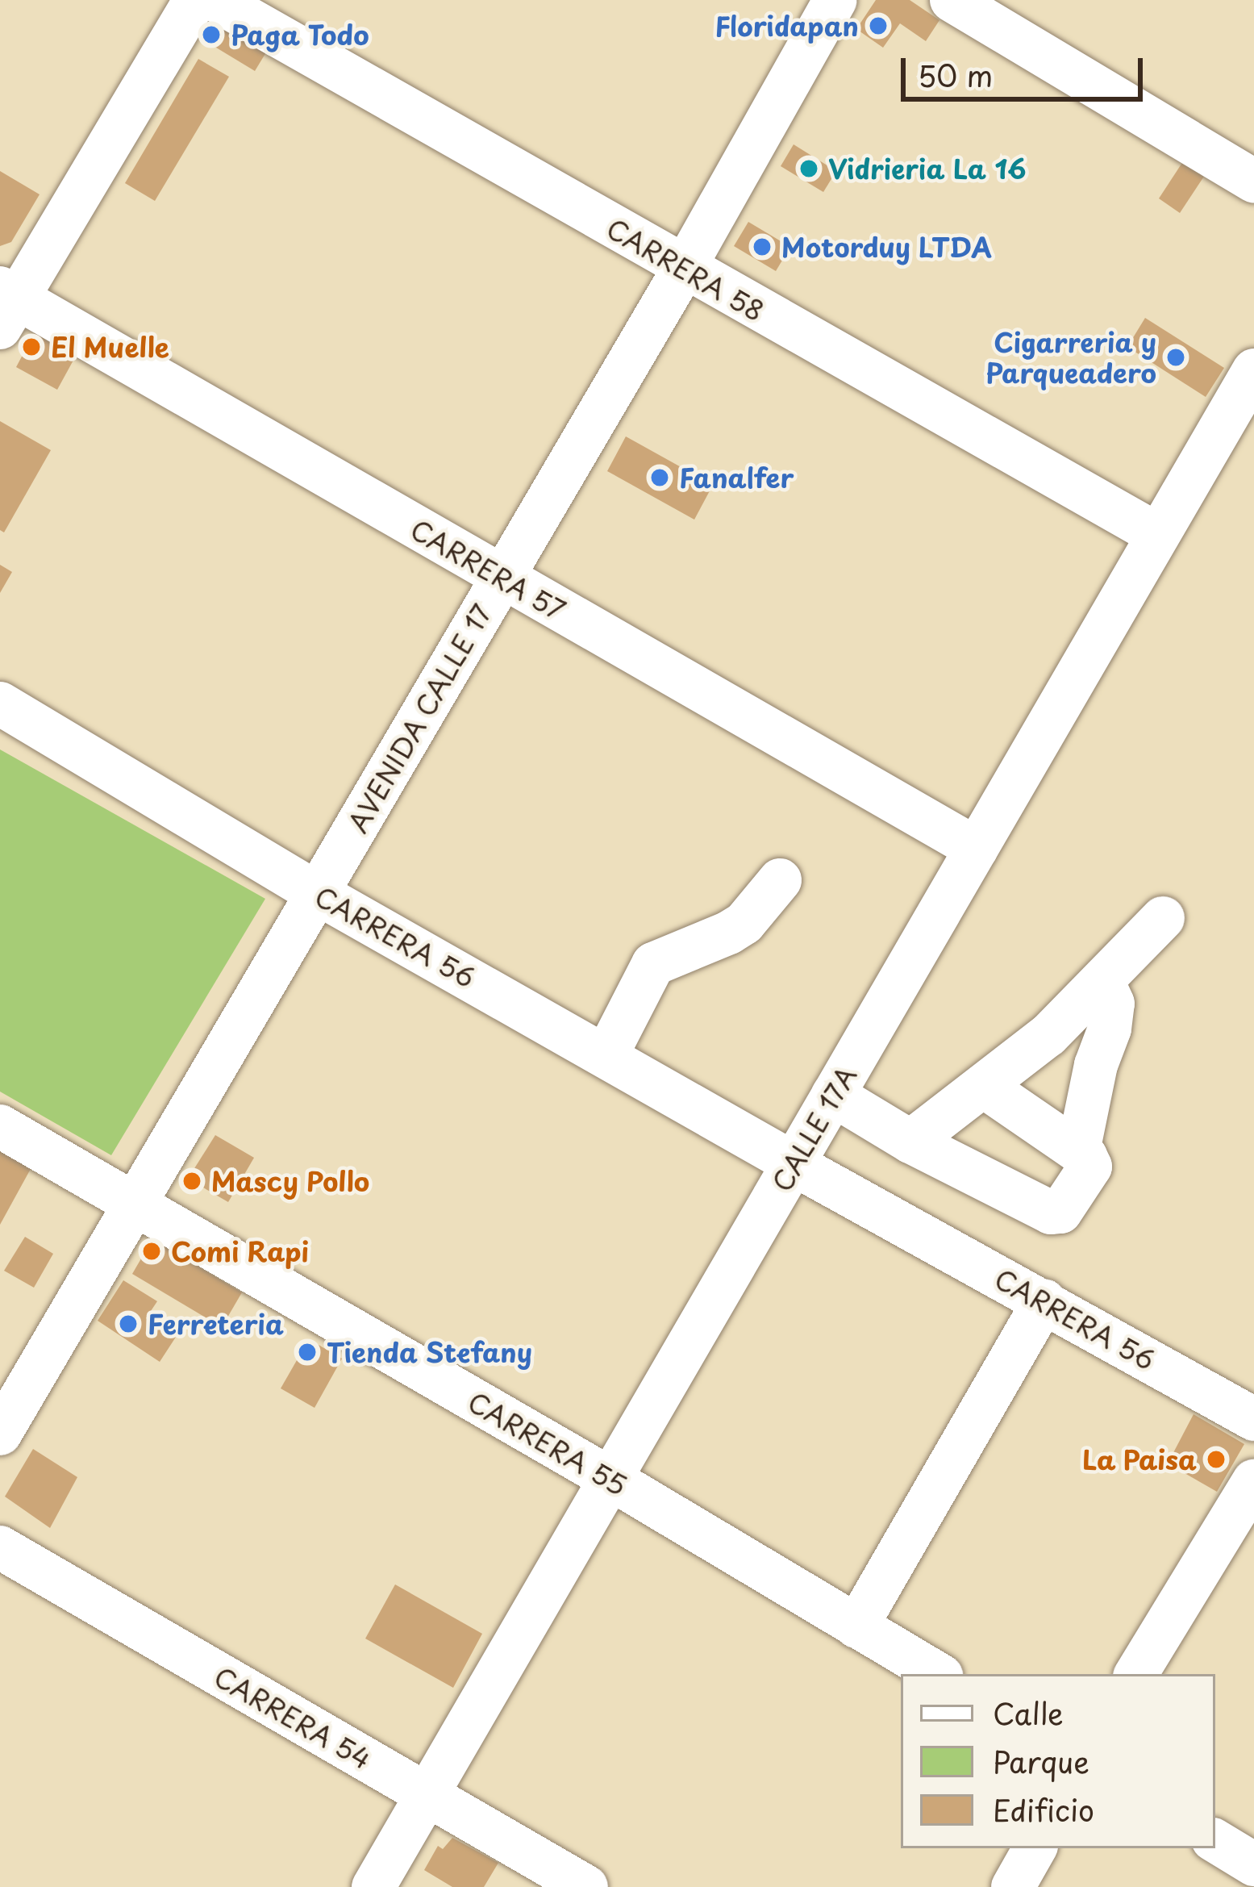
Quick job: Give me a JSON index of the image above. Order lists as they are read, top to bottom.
{
  "streets": {
    "street": [
      "CARRERA 58",
      "CARRERA 57",
      "AVENIDA CALLE 17",
      "CARRERA 56",
      "CALLE 17A",
      "CARRERA 55",
      "CARRERA 54"
    ]
  },
  "crossings": [
    ["CARRERA 58", "AVENIDA CALLE 17"],
    ["CARRERA 58", "CALLE 17A"],
    ["CARRERA 57", "AVENIDA CALLE 17"],
    ["CARRERA 57", "CALLE 17A"],
    ["AVENIDA CALLE 17", "CARRERA 56"],
    ["AVENIDA CALLE 17", "CARRERA 55"],
    ["CARRERA 56", "CALLE 17A"],
    ["CALLE 17A", "CARRERA 55"],
    ["CALLE 17A", "CARRERA 54"]
  ],
  "places": [
    "Floridapan",
    "Paga Todo",
    "Vidrieria La 16",
    "Motorduy LTDA",
    "El Muelle",
    "Cigarreria y Parqueadero",
    "Fanalfer",
    "Mascy Pollo",
    "Comi Rapi",
    "Ferreteria",
    "Tienda Stefany",
    "La Paisa"
  ],
  "legend": ["Calle", "Parque", "Edificio"],
  "scale_bar": "50 m"
}
